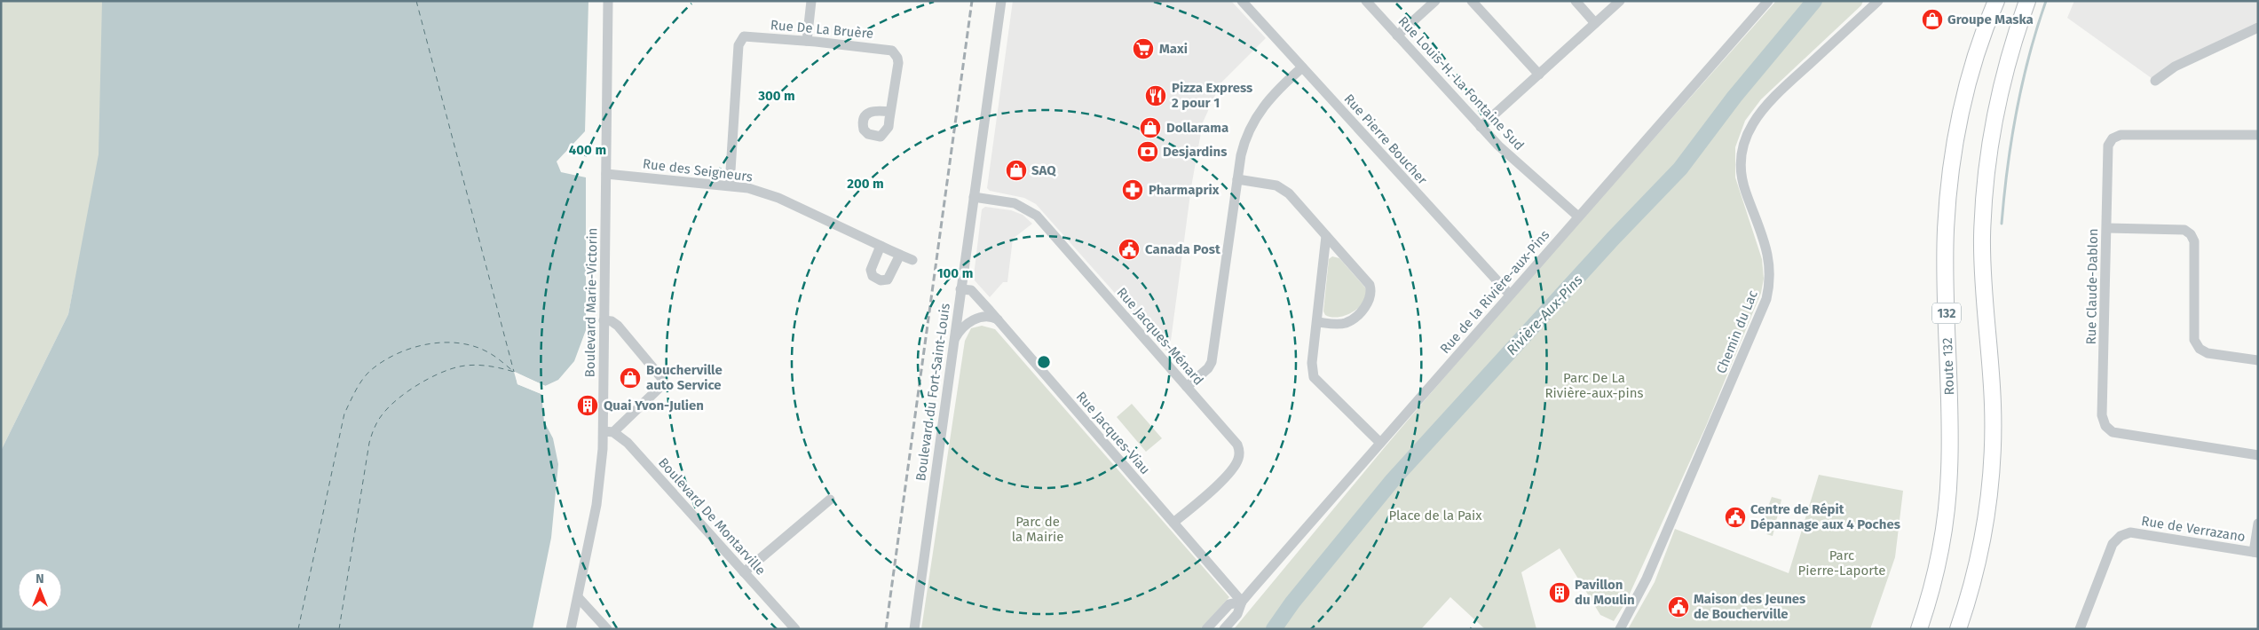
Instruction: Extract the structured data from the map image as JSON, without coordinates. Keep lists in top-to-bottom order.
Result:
{
  "streets": {
    "highway": ["132", "Route 132"],
    "street": [
      "Rue De La Bruère",
      "Rue Louis-H.-La Fontaine Sud",
      "Rue Pierre Boucher",
      "Rue des Seigneurs",
      "Rue Claude-Dablon",
      "Rue de la Rivière-aux-Pins",
      "Boulevard Marie-Victorin",
      "Chemin du Lac",
      "Rue Jacques-Ménard",
      "Boulevard du Fort-Saint-Louis",
      "Rue Jacques-Viau",
      "Boulevard De Montarville",
      "Rue de Verrazano"
    ]
  },
  "crossings": [
    ["Rue De La Bruère", "Rue des Seigneurs"],
    ["Rue Louis-H.-La Fontaine Sud", "Rue de la Rivière-aux-Pins"],
    ["Rue Pierre Boucher", "Rue de la Rivière-aux-Pins"],
    ["Rue des Seigneurs", "Boulevard Marie-Victorin"],
    ["Rue de la Rivière-aux-Pins", "Rue Jacques-Viau"],
    ["Boulevard Marie-Victorin", "Boulevard De Montarville"],
    ["Rue Jacques-Ménard", "Boulevard du Fort-Saint-Louis"],
    ["Rue Jacques-Ménard", "Rue Jacques-Viau"],
    ["Boulevard du Fort-Saint-Louis", "Rue Jacques-Viau"]
  ],
  "water": ["Rivière-Aux-Pins"],
  "parks": [
    "Parc De La Rivière-aux-pins",
    "Place de la Paix",
    "Parc de la Mairie",
    "Parc Pierre-Laporte"
  ],
  "places": {
    "shop": [
      "Groupe Maska",
      "Dollarama",
      "SAQ",
      "Boucherville auto Service"
    ],
    "supermarket": ["Maxi"],
    "restaurant": ["Pizza Express 2 pour 1"],
    "bank": ["Desjardins"],
    "pharmacy": ["Pharmaprix"],
    "public building": ["Canada Post", "Centre de Répit Dépannage aux 4 Poches", "Maison des Jeunes de Boucherville"],
    "building": ["Quai Yvon-Julien", "Pavillon du Moulin"]
  },
  "north": "top",
  "rings": [
    "300 m",
    "400 m",
    "200 m",
    "100 m"
  ]
}
